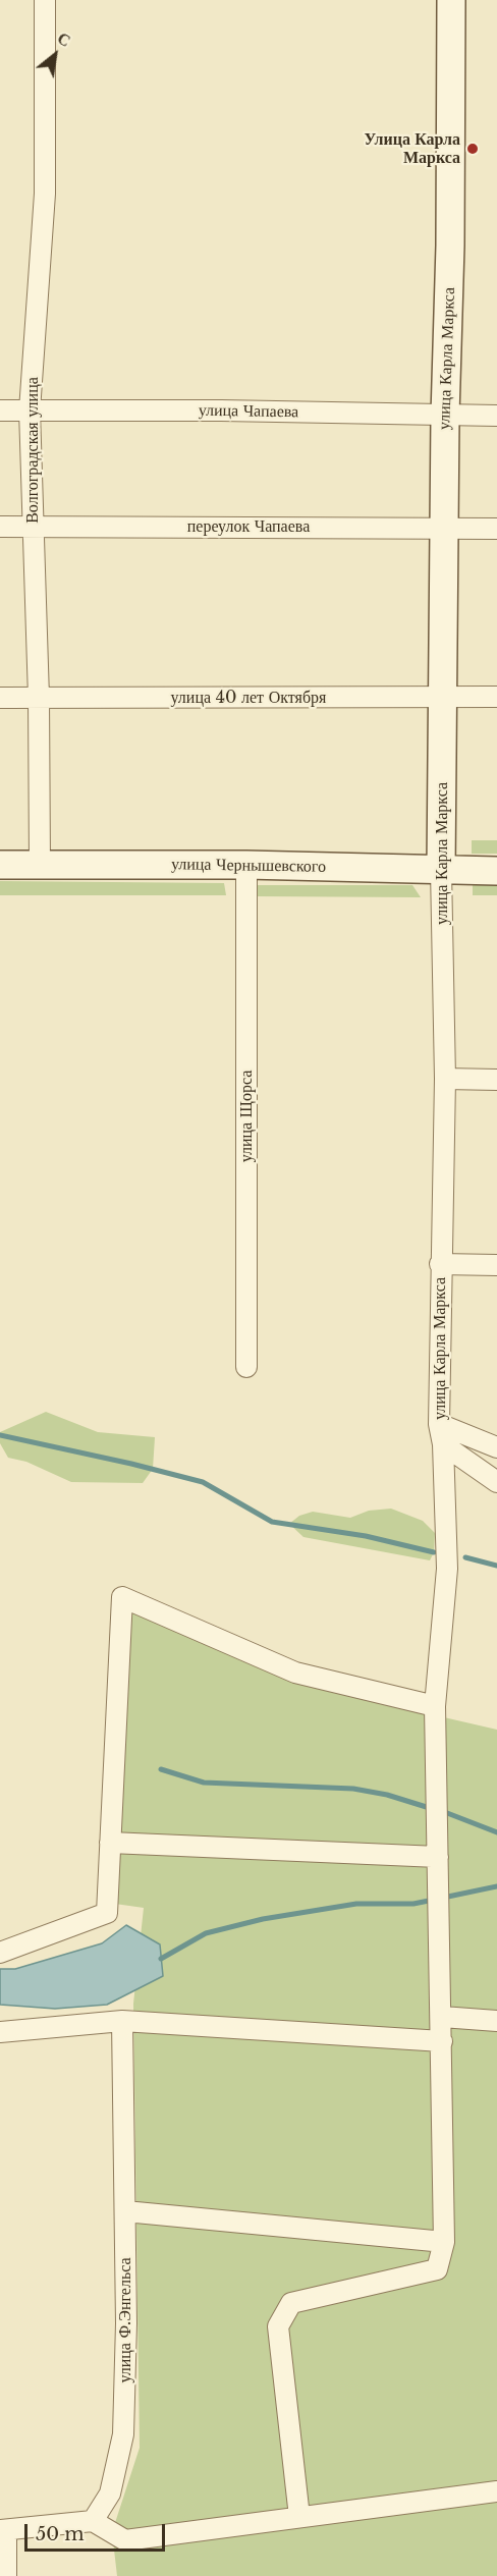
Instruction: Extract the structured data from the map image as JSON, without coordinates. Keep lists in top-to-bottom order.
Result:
{
  "streets": {
    "street": [
      "улица Карла Маркса",
      "улица Чапаева",
      "Волгоградская улица",
      "переулок Чапаева",
      "улица 40 лет Октября",
      "улица Чернышевского",
      "улица Щорса",
      "улица Ф.Энгельса"
    ]
  },
  "crossings": [
    ["улица Карла Маркса", "улица Чапаева"],
    ["улица Карла Маркса", "переулок Чапаева"],
    ["улица Карла Маркса", "улица 40 лет Октября"],
    ["улица Карла Маркса", "улица Чернышевского"],
    ["улица Чапаева", "Волгоградская улица"],
    ["Волгоградская улица", "переулок Чапаева"],
    ["Волгоградская улица", "улица 40 лет Октября"],
    ["Волгоградская улица", "улица Чернышевского"],
    ["улица Чернышевского", "улица Щорса"]
  ],
  "places": ["Улица Карла Маркса"],
  "scale_bar": "50 m",
  "north": "top right"
}
